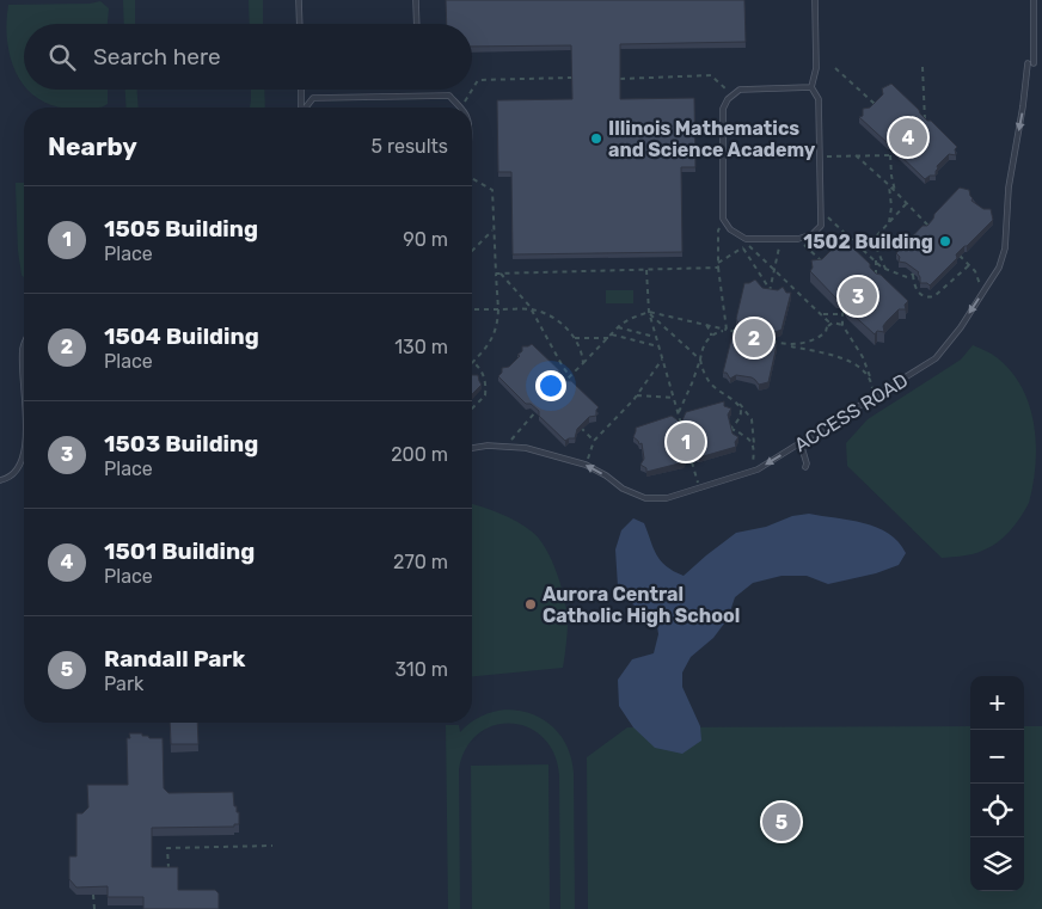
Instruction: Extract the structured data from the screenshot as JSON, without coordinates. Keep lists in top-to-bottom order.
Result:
{
  "streets": {
    "lane": ["ACCESS ROAD"]
  },
  "one_way": ["ACCESS ROAD"],
  "places": ["Illinois Mathematics and Science Academy", "1502 Building", "Aurora Central Catholic High School"],
  "page": {
    "search": "Search here",
    "heading": ["Nearby", "5 results"],
    "pins": [
      "4",
      "3",
      "2",
      "1",
      "5"
    ],
    "list": [
      {
        "mark": "1",
        "name": "1505 Building",
        "note": "Place",
        "value": "90 m"
      },
      {
        "mark": "2",
        "name": "1504 Building",
        "note": "Place",
        "value": "130 m"
      },
      {
        "mark": "3",
        "name": "1503 Building",
        "note": "Place",
        "value": "200 m"
      },
      {
        "mark": "4",
        "name": "1501 Building",
        "note": "Place",
        "value": "270 m"
      },
      {
        "mark": "5",
        "name": "Randall Park",
        "note": "Park",
        "value": "310 m"
      }
    ],
    "map_buttons": ["+", "−"]
  }
}
